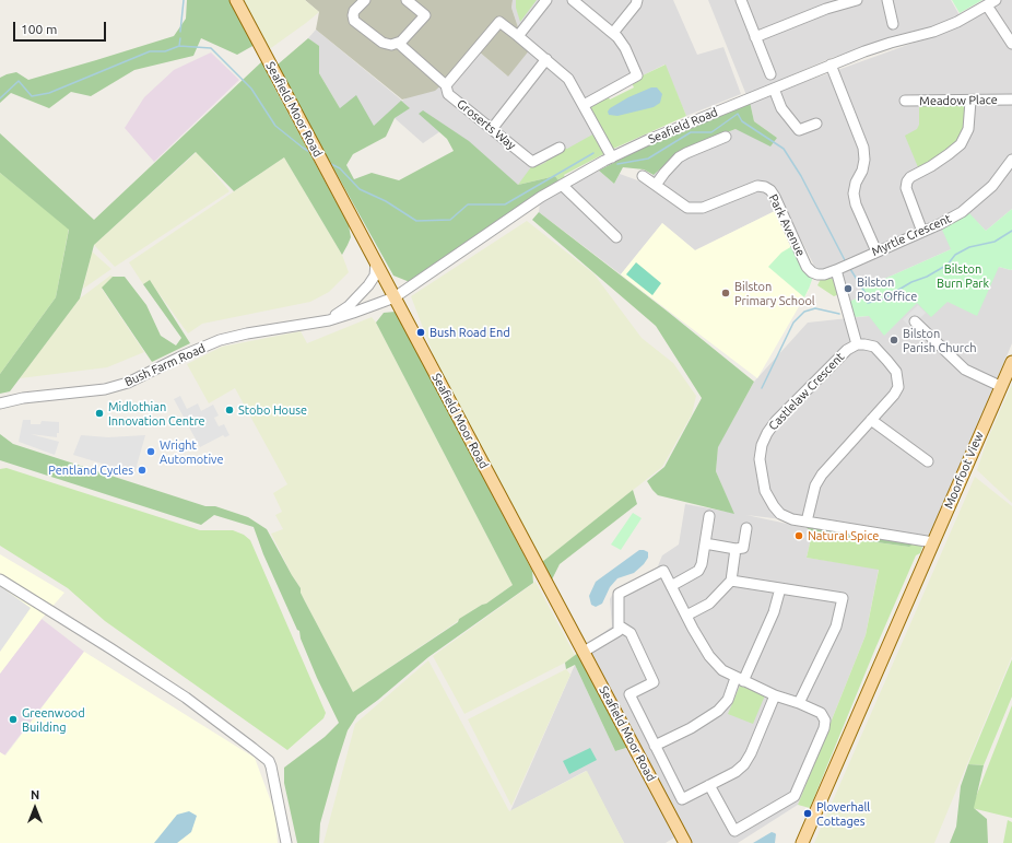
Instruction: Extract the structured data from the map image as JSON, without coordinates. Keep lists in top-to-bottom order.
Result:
{
  "streets": {
    "main road": ["Seafield Moor Road", "Moorfoot View"],
    "street": [
      "Meadow Place",
      "Groserts Way",
      "Seafield Road",
      "Park Avenue",
      "Myrtle Crescent",
      "Bush Farm Road",
      "Castlelaw Crescent"
    ]
  },
  "crossings": [
    ["Seafield Moor Road", "Seafield Road"],
    ["Seafield Moor Road", "Bush Farm Road"],
    ["Seafield Road", "Bush Farm Road"],
    ["Park Avenue", "Myrtle Crescent"],
    ["Castlelaw Crescent", "Moorfoot View"]
  ],
  "parks": ["Bilston Burn Park"],
  "places": [
    "Bilston Post Office",
    "Bilston Primary School",
    "Bush Road End",
    "Bilston Parish Church",
    "Stobo House",
    "Midlothian Innovation Centre",
    "Wright Automotive",
    "Pentland Cycles",
    "Natural Spice",
    "Greenwood Building",
    "Ploverhall Cottages"
  ],
  "scale_bar": "100 m",
  "north": "top"
}
